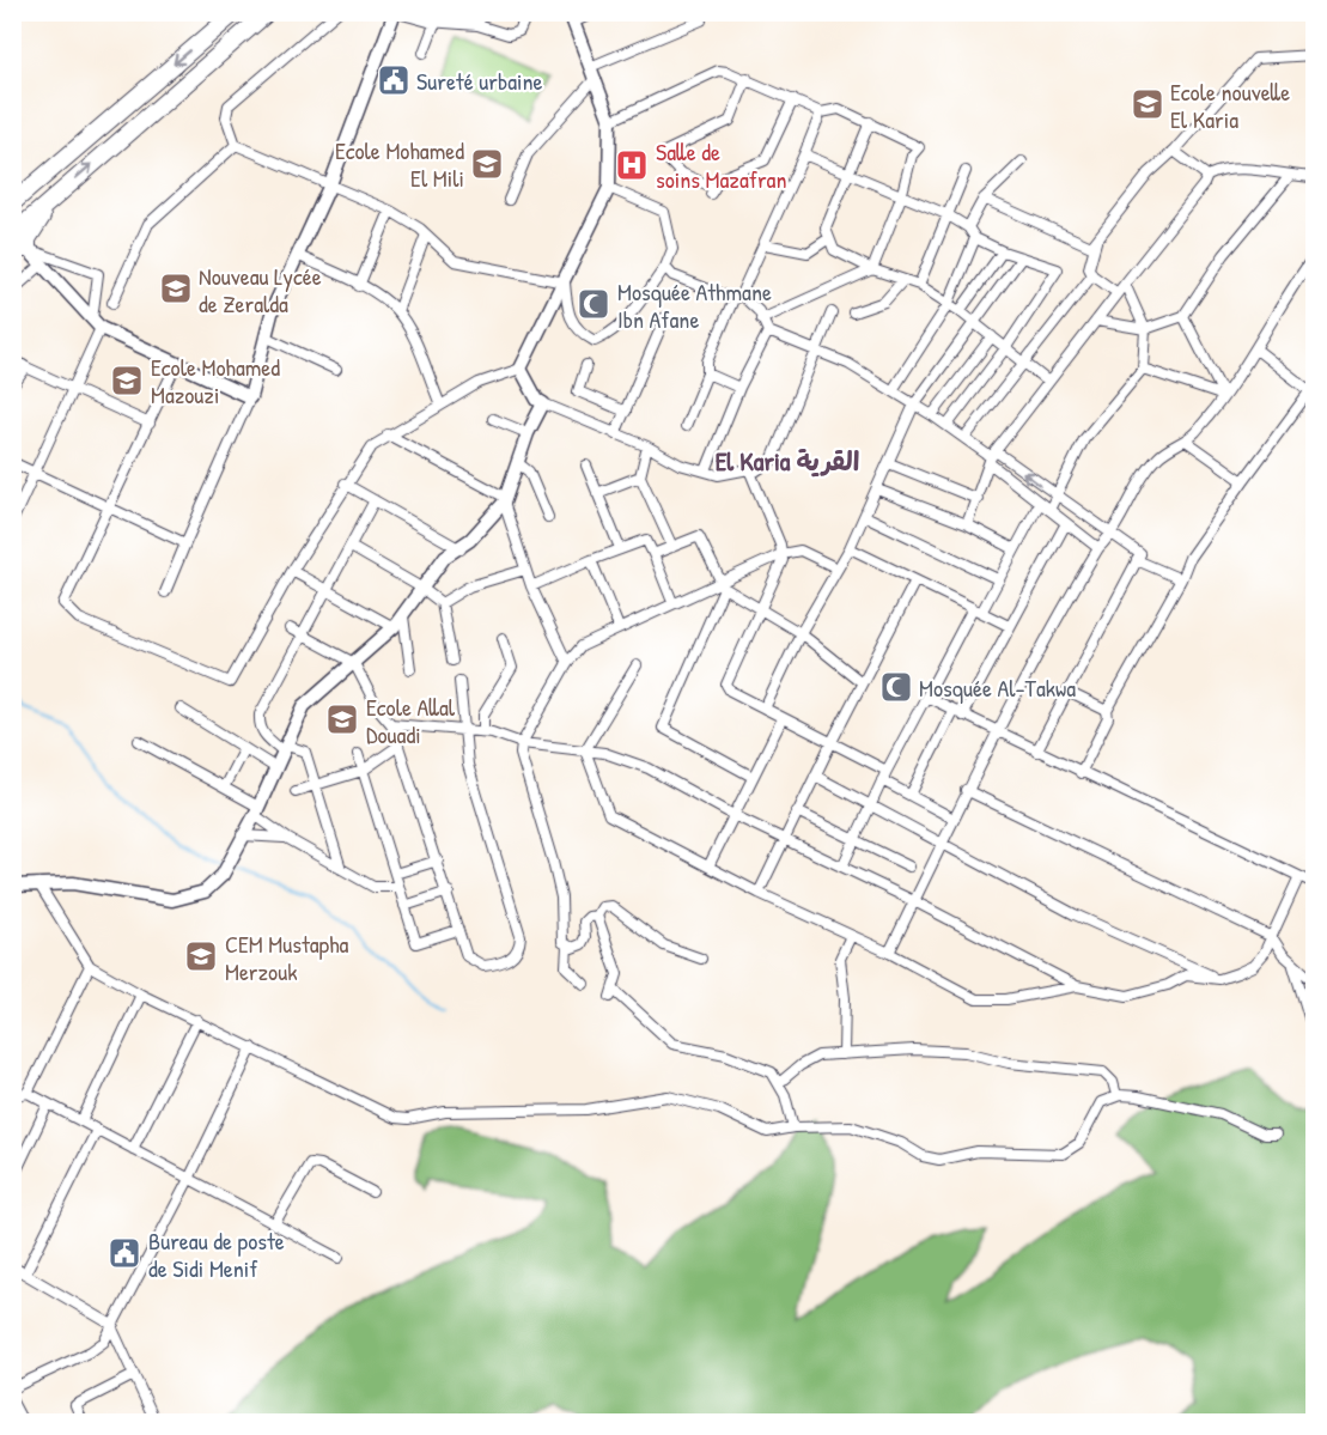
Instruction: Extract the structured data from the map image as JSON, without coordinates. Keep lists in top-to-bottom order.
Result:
{
  "districts": ["El Karia القرية"],
  "places": {
    "public building": ["Sureté urbaine", "Bureau de poste de Sidi Menif"],
    "school or university": [
      "Ecole nouvelle El Karia",
      "Ecole Mohamed El Mili",
      "Nouveau Lycée de Zeralda",
      "Ecole Mohamed Mazouzi",
      "Ecole Allal Douadi",
      "CEM Mustapha Merzouk"
    ],
    "hospital": ["Salle de soins Mazafran"],
    "mosque": ["Mosquée Athmane Ibn Afane", "Mosquée Al-Takwa"]
  }
}
